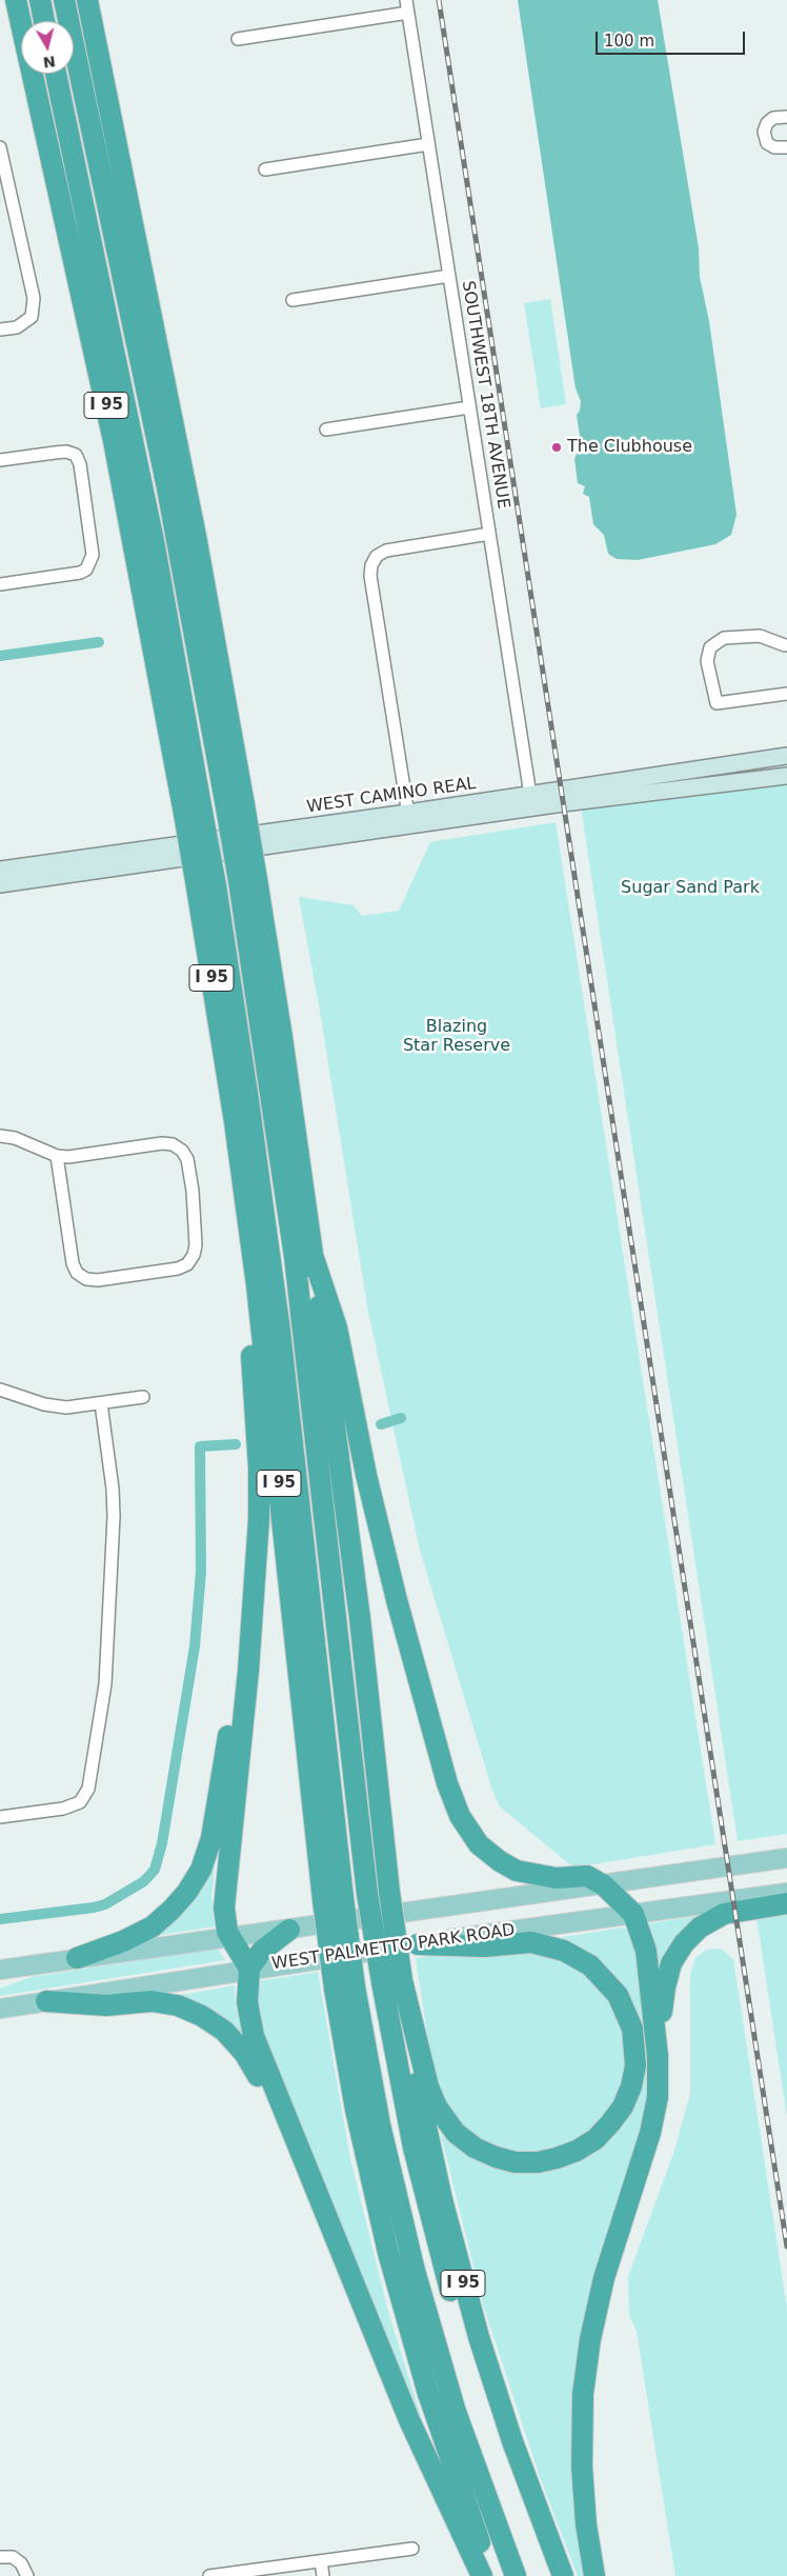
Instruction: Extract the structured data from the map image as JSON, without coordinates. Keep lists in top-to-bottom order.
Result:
{
  "streets": {
    "highway": ["I 95"],
    "main road": ["WEST PALMETTO PARK ROAD"],
    "street": ["SOUTHWEST 18TH AVENUE", "WEST CAMINO REAL"]
  },
  "crossings": [
    ["SOUTHWEST 18TH AVENUE", "WEST CAMINO REAL"]
  ],
  "parks": ["Sugar Sand Park", "Blazing Star Reserve"],
  "places": ["The Clubhouse"],
  "scale_bar": "100 m",
  "north": "bottom"
}
